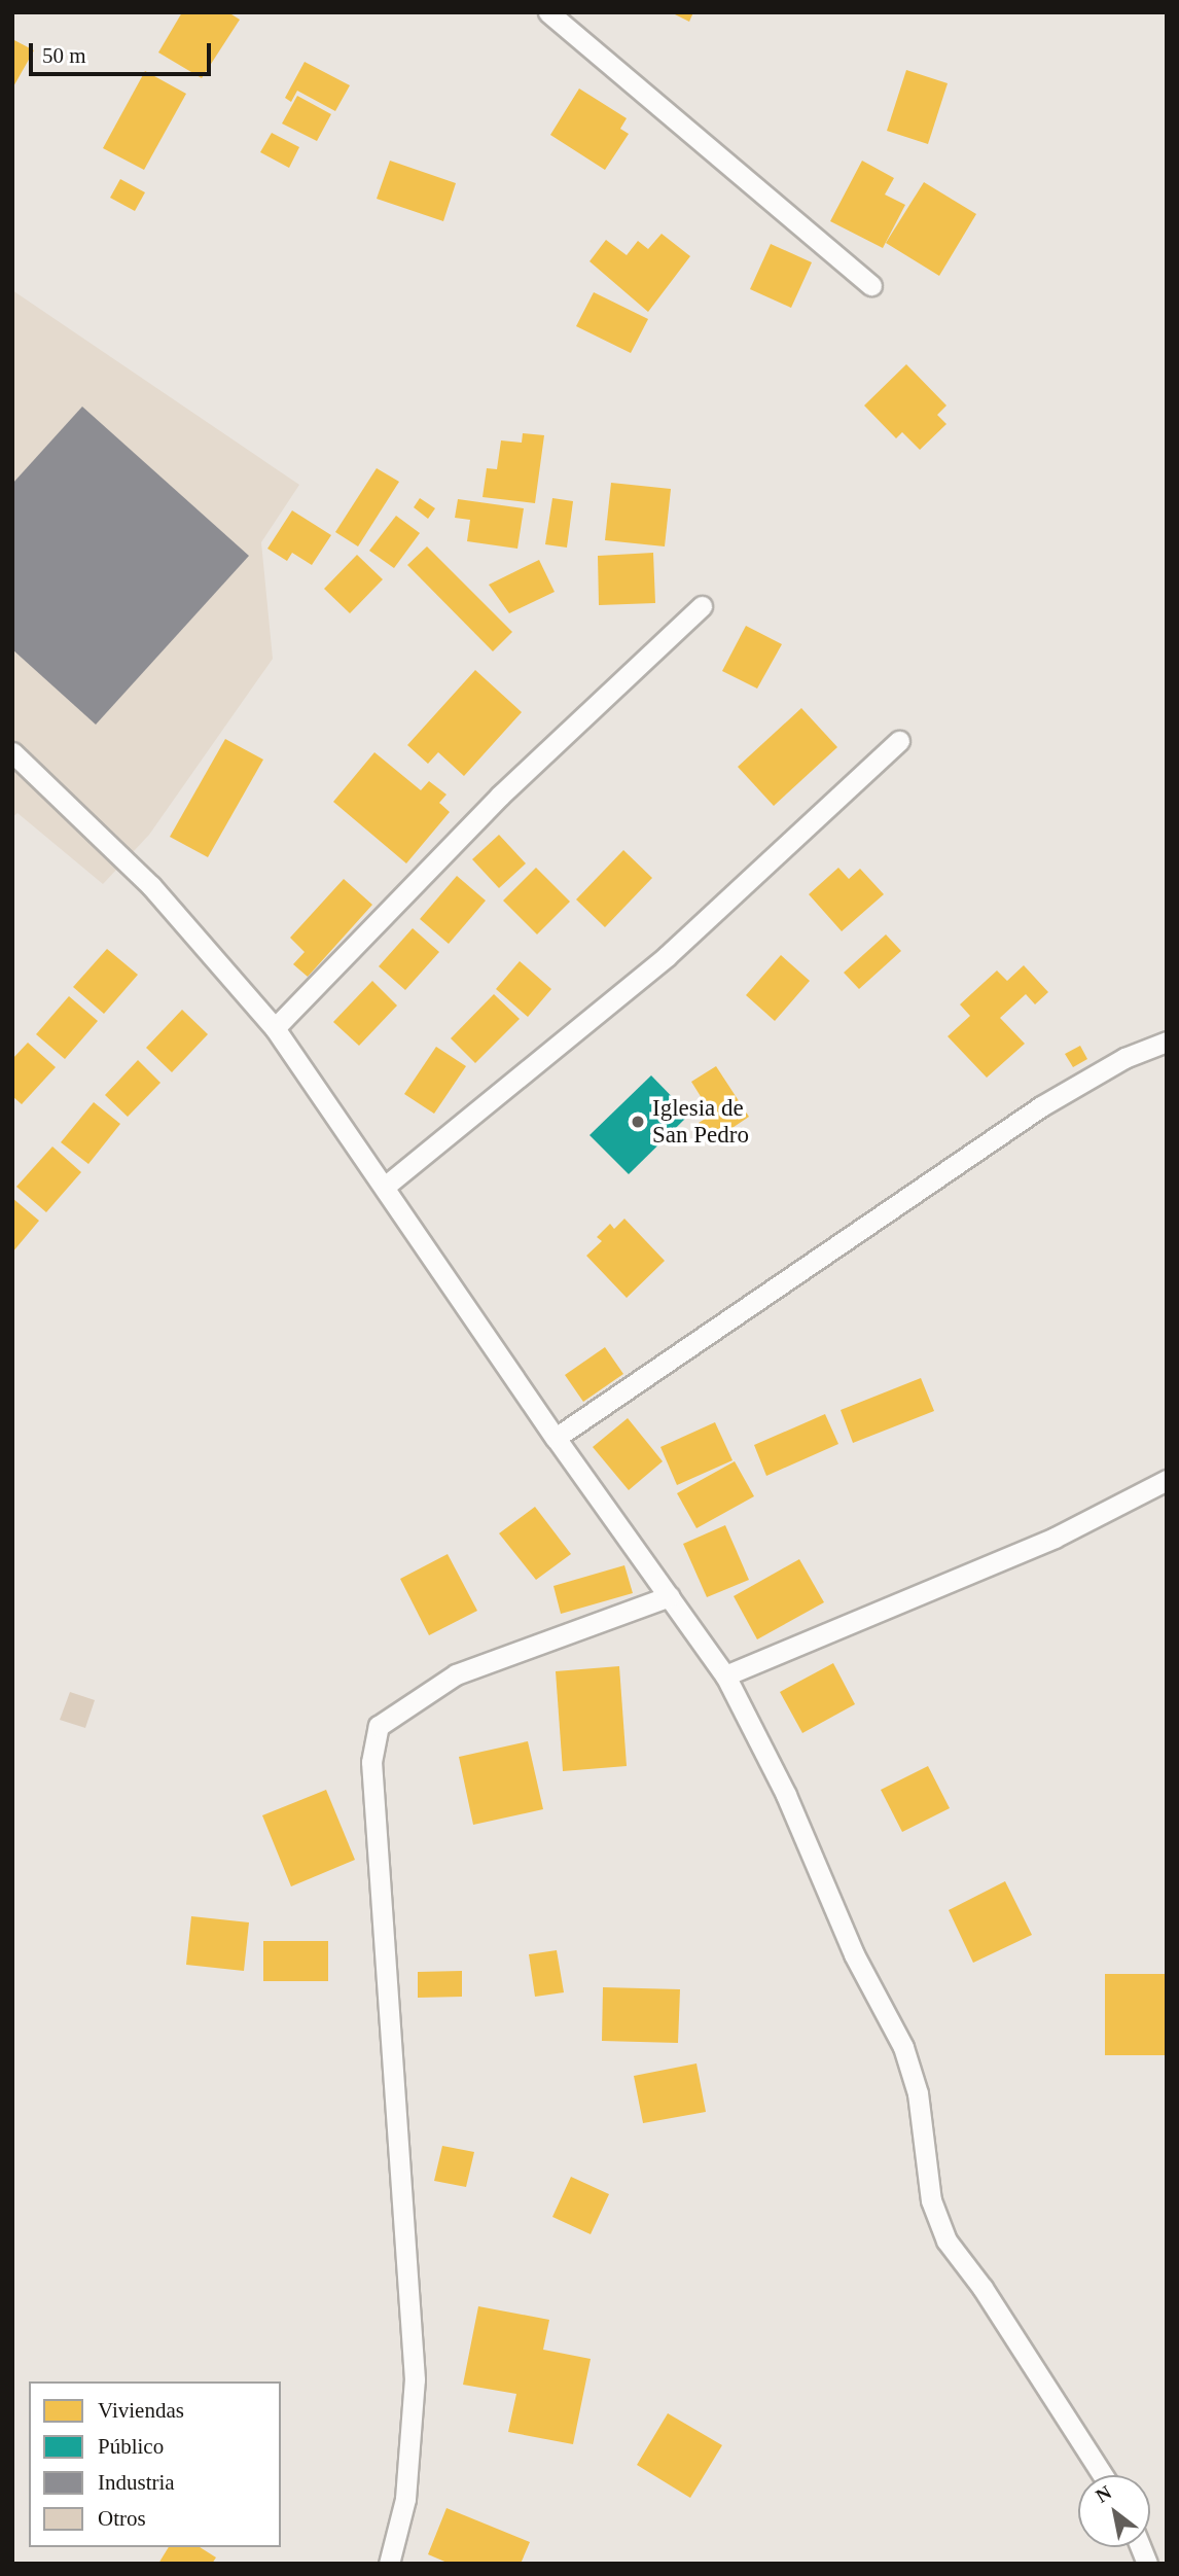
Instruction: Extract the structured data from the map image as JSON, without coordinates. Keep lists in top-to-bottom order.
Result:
{
  "places": ["Iglesia de San Pedro"],
  "legend": [
    "Viviendas",
    "Público",
    "Industria",
    "Otros"
  ],
  "scale_bar": "50 m",
  "north": "top left"
}
